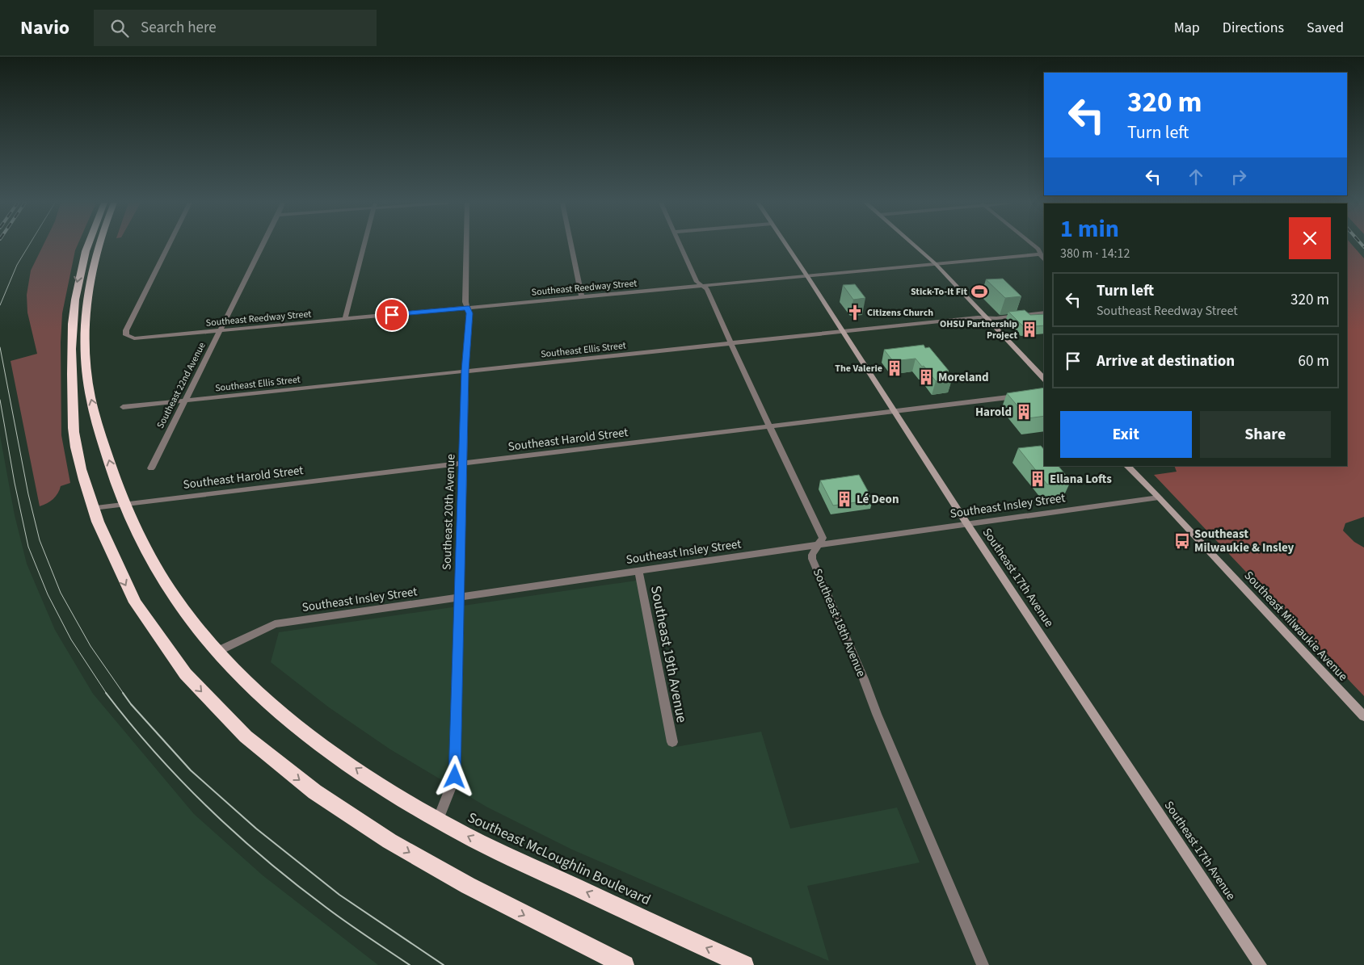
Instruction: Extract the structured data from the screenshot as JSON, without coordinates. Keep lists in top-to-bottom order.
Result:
{
  "streets": {
    "highway": ["Southeast McLoughlin Boulevard"],
    "street": [
      "Southeast Reedway Street",
      "Southeast Ellis Street",
      "Southeast 22nd Avenue",
      "Southeast Harold Street",
      "Southeast Insley Street",
      "Southeast 20th Avenue",
      "Southeast 17th Avenue",
      "Southeast 18th Avenue",
      "Southeast Milwaukie Avenue",
      "Southeast 19th Avenue"
    ]
  },
  "crossings": [
    ["Southeast Reedway Street", "Southeast 22nd Avenue"],
    ["Southeast Reedway Street", "Southeast 20th Avenue"],
    ["Southeast Reedway Street", "Southeast 17th Avenue"],
    ["Southeast Reedway Street", "Southeast 18th Avenue"],
    ["Southeast Ellis Street", "Southeast 22nd Avenue"],
    ["Southeast Ellis Street", "Southeast 20th Avenue"],
    ["Southeast Ellis Street", "Southeast 17th Avenue"],
    ["Southeast Ellis Street", "Southeast 18th Avenue"],
    ["Southeast Harold Street", "Southeast 20th Avenue"],
    ["Southeast Harold Street", "Southeast 17th Avenue"],
    ["Southeast Harold Street", "Southeast 18th Avenue"],
    ["Southeast Harold Street", "Southeast McLoughlin Boulevard"],
    ["Southeast Insley Street", "Southeast 20th Avenue"],
    ["Southeast Insley Street", "Southeast 17th Avenue"],
    ["Southeast Insley Street", "Southeast 18th Avenue"],
    ["Southeast Insley Street", "Southeast Milwaukie Avenue"],
    ["Southeast Insley Street", "Southeast 19th Avenue"],
    ["Southeast Insley Street", "Southeast McLoughlin Boulevard"],
    ["Southeast 20th Avenue", "Southeast McLoughlin Boulevard"]
  ],
  "places": {
    "sports": ["Stick-To-It Fit"],
    "church": ["Citizens Church"],
    "building": [
      "OHSU Partnership Project",
      "The Valerie",
      "Moreland",
      "Harold",
      "Ellana Lofts",
      "Lé Deon"
    ],
    "bus stop": ["Southeast Milwaukie & Insley"]
  },
  "page": {
    "header": "Navio",
    "search": "Search here",
    "nav": ["Map", "Directions", "Saved"],
    "turn": ["320 m", "Turn left"],
    "heading": ["1 min", "380 m · 14:12"],
    "list": [
      {
        "name": "Turn left",
        "note": "Southeast Reedway Street",
        "value": "320 m"
      },
      {
        "name": "Arrive at destination",
        "value": "60 m"
      }
    ],
    "buttons": ["Exit", "Share"]
  }
}
